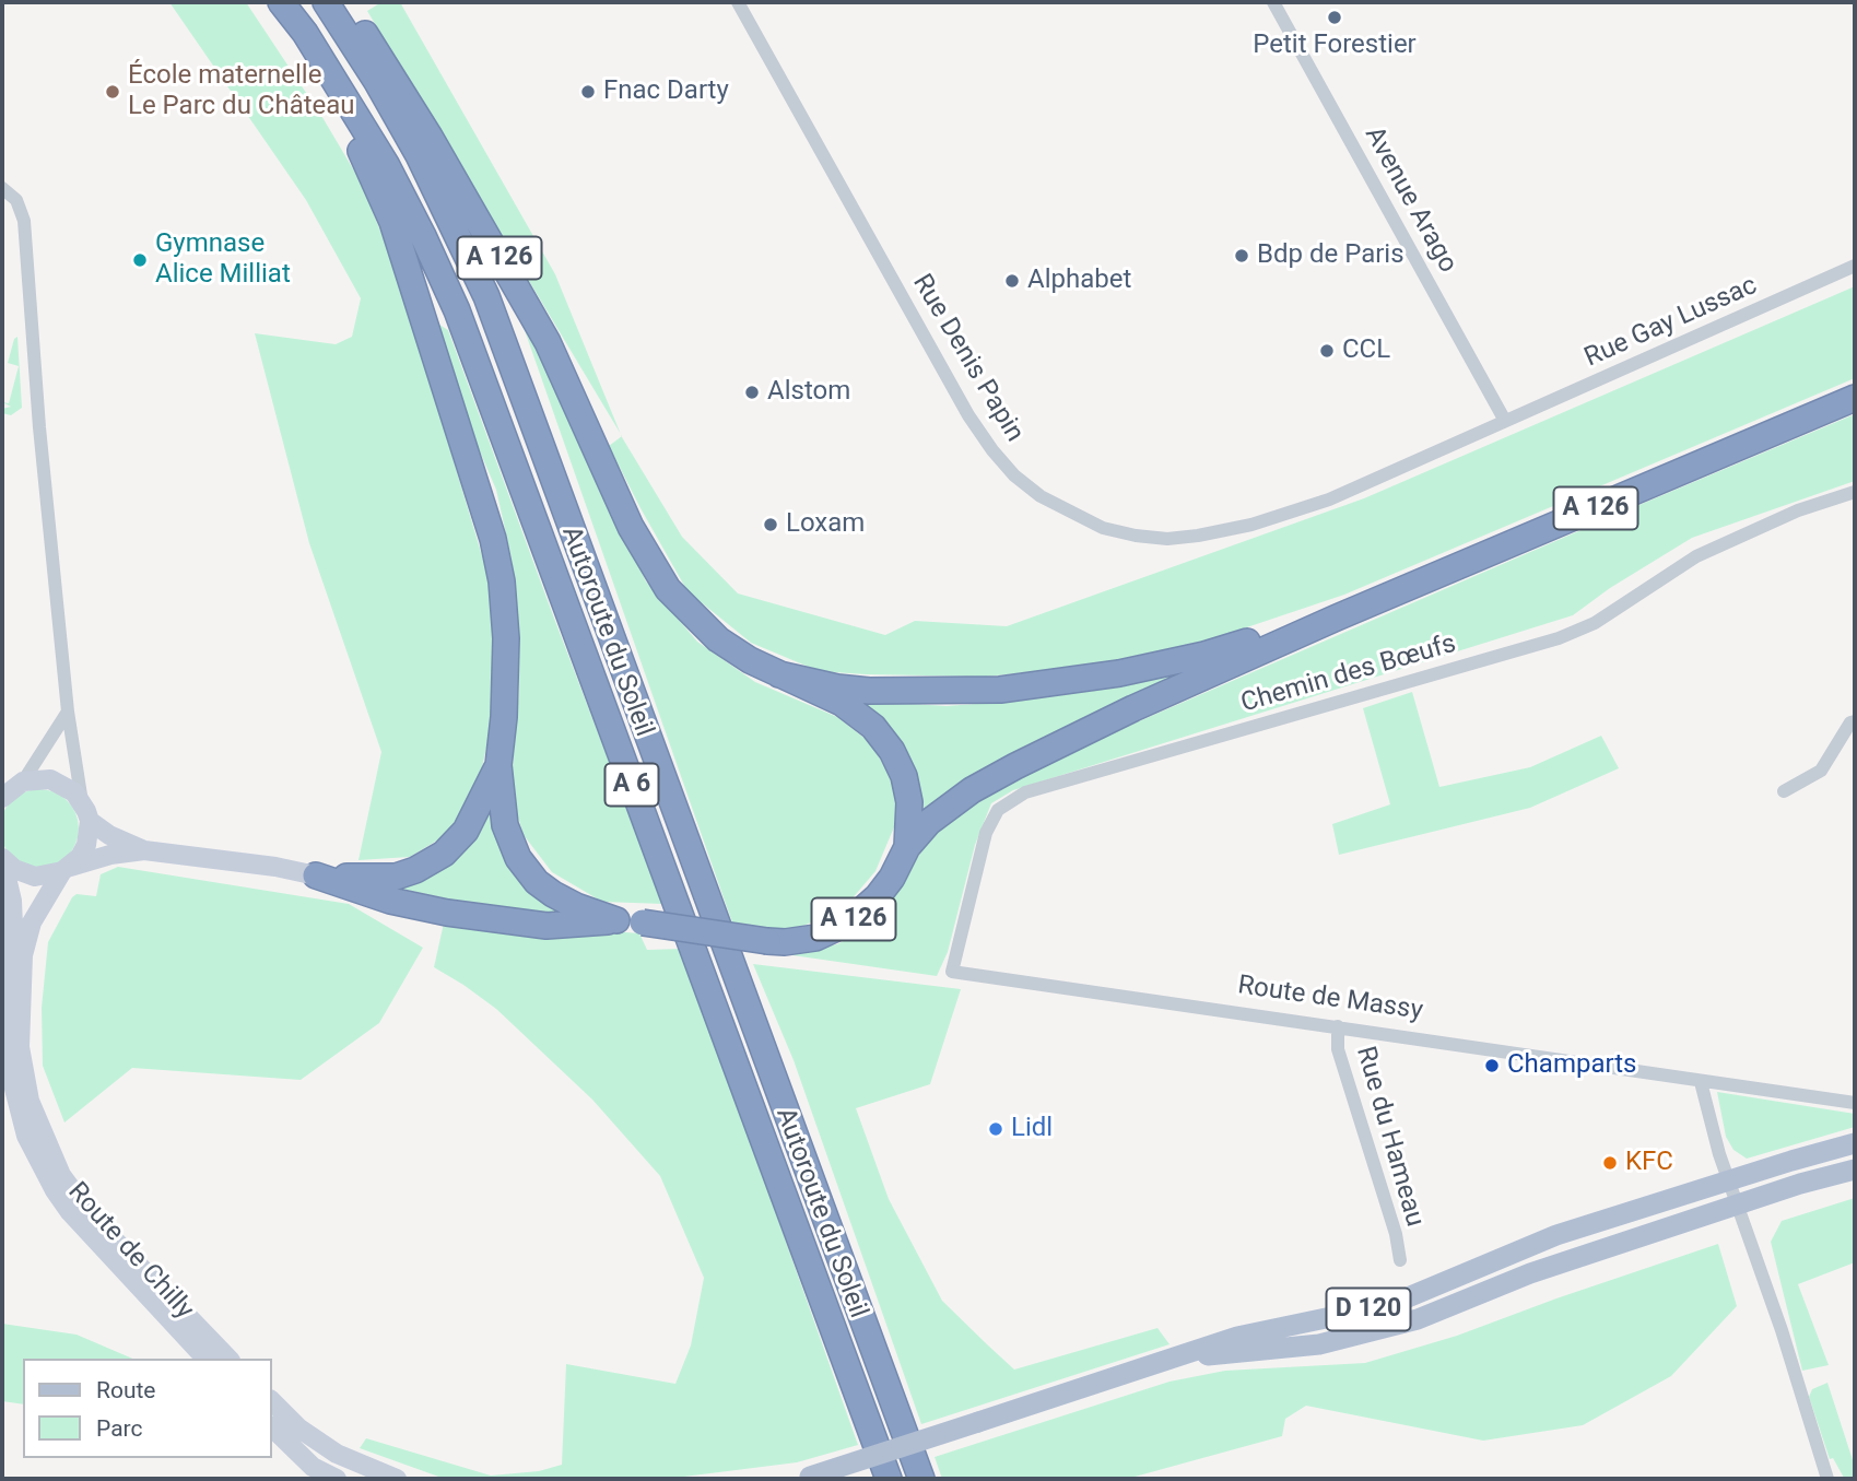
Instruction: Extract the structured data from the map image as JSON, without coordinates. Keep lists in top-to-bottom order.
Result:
{
  "streets": {
    "highway": ["A 126", "Autoroute du Soleil", "A 6"],
    "main road": ["Route de Chilly", "D 120"],
    "street": [
      "Avenue Arago",
      "Rue Gay Lussac",
      "Rue Denis Papin",
      "Chemin des Bœufs",
      "Route de Massy",
      "Rue du Hameau"
    ]
  },
  "crossings": [
    ["Avenue Arago", "Rue Gay Lussac"],
    ["Avenue Arago", "Rue Denis Papin"],
    ["A 126", "Autoroute du Soleil"],
    ["Rue Gay Lussac", "Rue Denis Papin"],
    ["Chemin des Bœufs", "Route de Massy"],
    ["Route de Massy", "Rue du Hameau"]
  ],
  "places": [
    "Petit Forestier",
    "École maternelle Le Parc du Château",
    "Fnac Darty",
    "Bdp de Paris",
    "Gymnase Alice Milliat",
    "Alphabet",
    "CCL",
    "Alstom",
    "Loxam",
    "Champarts",
    "Lidl",
    "KFC"
  ],
  "legend": ["Route", "Parc"]
}
